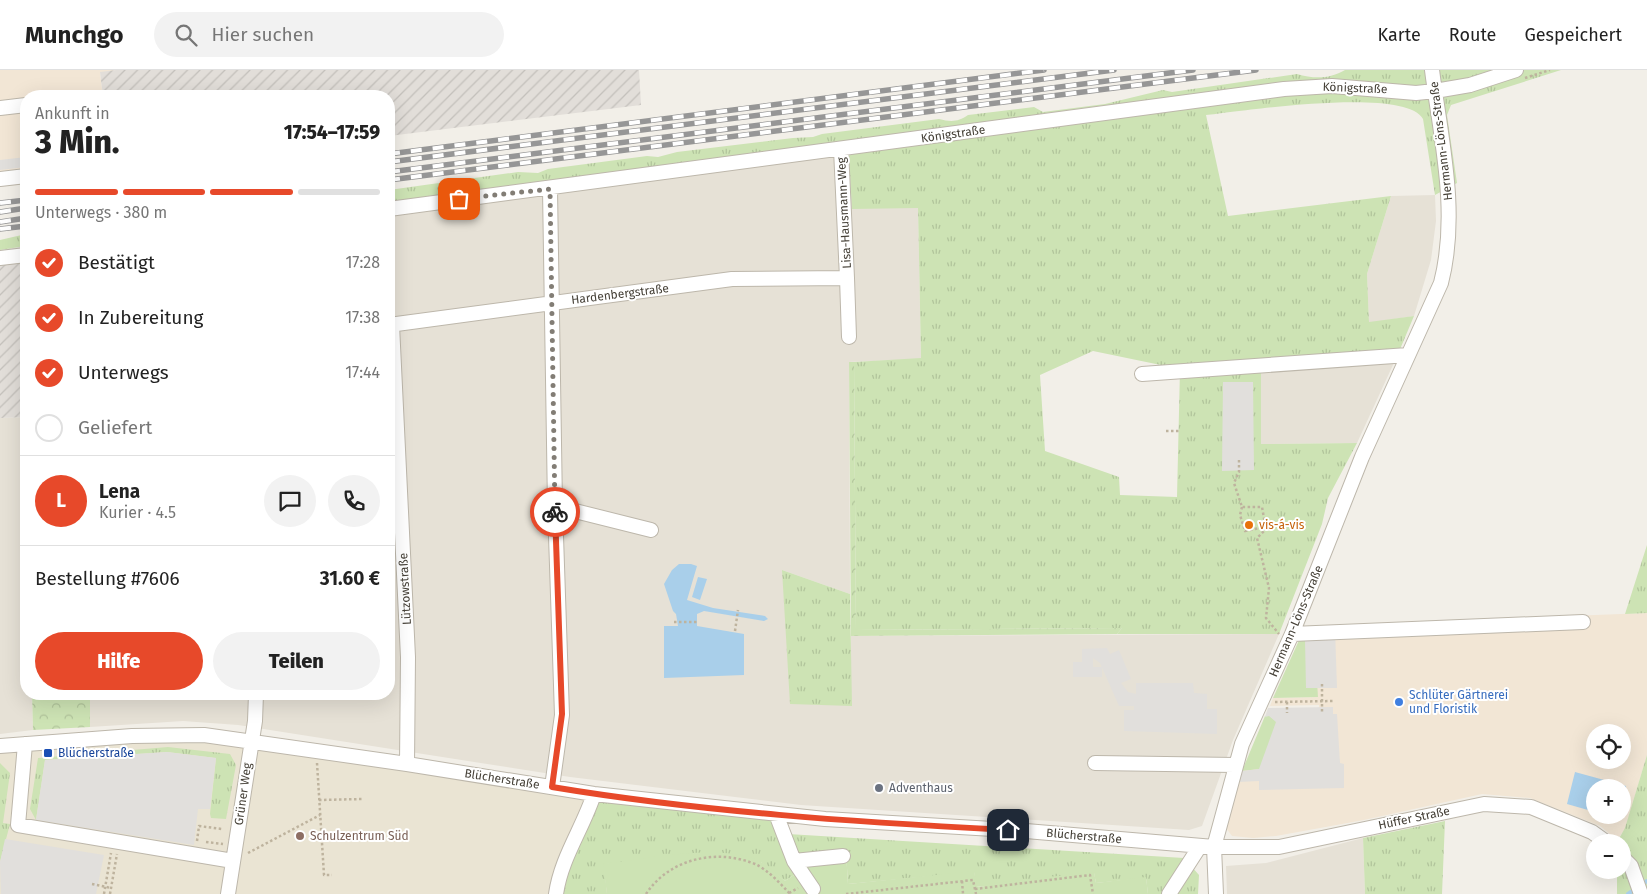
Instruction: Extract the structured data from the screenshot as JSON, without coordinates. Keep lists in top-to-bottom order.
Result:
{
  "streets": {
    "street": [
      "Königstraße",
      "Hermann-Löns-Straße",
      "Lisa-Hausmann-Weg",
      "Hardenbergstraße",
      "Lützowstraße",
      "Blücherstraße",
      "Grüner Weg",
      "Hüffer Straße"
    ]
  },
  "crossings": [
    ["Königstraße", "Hermann-Löns-Straße"],
    ["Königstraße", "Lisa-Hausmann-Weg"],
    ["Hermann-Löns-Straße", "Blücherstraße"],
    ["Hermann-Löns-Straße", "Hüffer Straße"],
    ["Lisa-Hausmann-Weg", "Hardenbergstraße"],
    ["Lützowstraße", "Blücherstraße"],
    ["Blücherstraße", "Grüner Weg"],
    ["Blücherstraße", "Hüffer Straße"]
  ],
  "places": {
    "other": [
      "vis-á-vis",
      "Schlüter Gärtnerei und Floristik",
      "Adventhaus",
      "Schulzentrum Süd"
    ],
    "transit": ["Blücherstraße"]
  },
  "page": {
    "header": "Munchgo",
    "search": "Hier suchen",
    "nav": ["Karte", "Route", "Gespeichert"],
    "heading": ["3 Min.", "Ankunft in", "17:54–17:59"],
    "panel": [
      "Lena",
      "Kurier · 4.5",
      "Bestellung #7606",
      "31.60 €"
    ],
    "bar": "Unterwegs · 380 m",
    "list": [
      ["Bestätigt", "17:28"],
      ["In Zubereitung", "17:38"],
      ["Unterwegs", "17:44"],
      "Geliefert"
    ],
    "round": "L",
    "buttons": ["Hilfe", "Teilen"],
    "map_buttons": ["+", "−"]
  }
}
